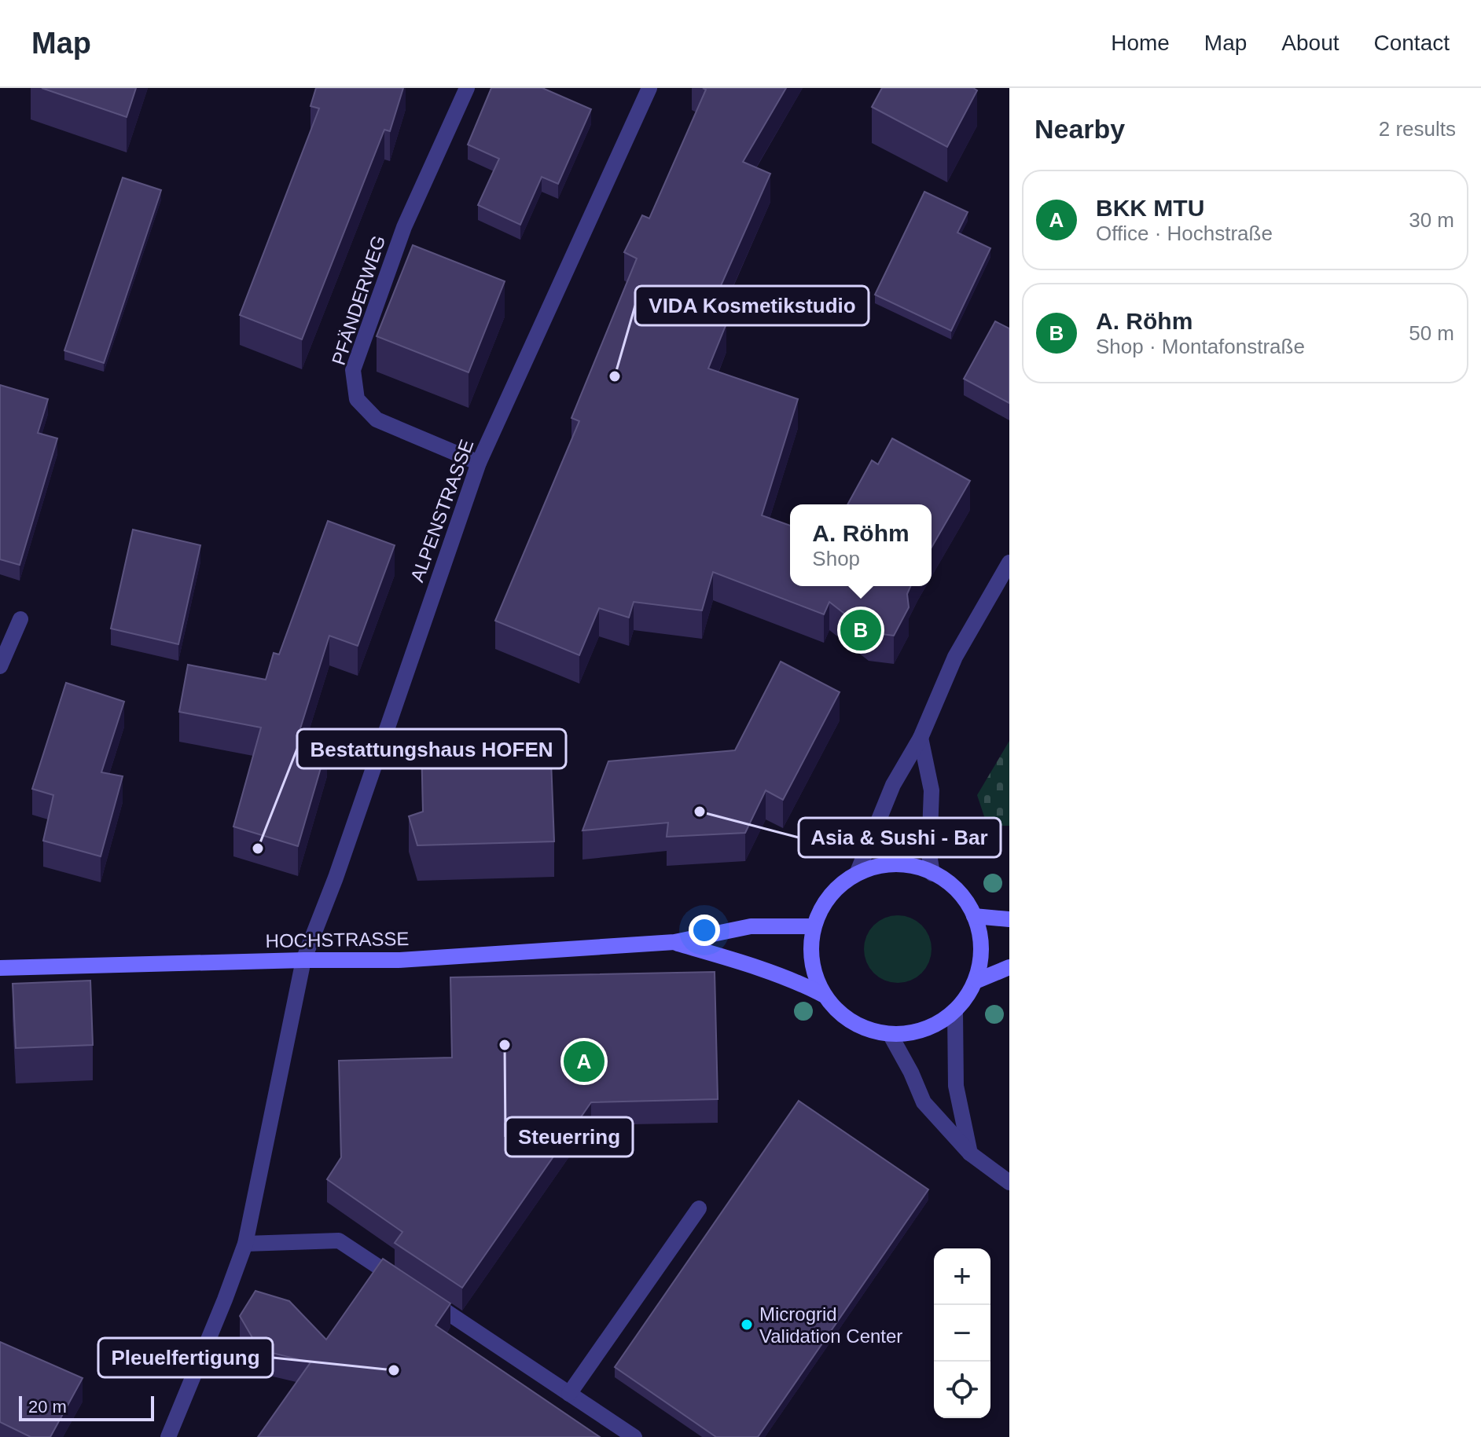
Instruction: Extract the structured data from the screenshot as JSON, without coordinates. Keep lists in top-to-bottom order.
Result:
{
  "streets": {
    "main road": ["HOCHSTRASSE"],
    "street": ["PFÄNDERWEG", "ALPENSTRASSE"]
  },
  "crossings": [
    ["PFÄNDERWEG", "ALPENSTRASSE"],
    ["ALPENSTRASSE", "HOCHSTRASSE"]
  ],
  "places": [
    "VIDA Kosmetikstudio",
    "Asia & Sushi - Bar",
    "Bestattungshaus HOFEN",
    "Steuerring",
    "Microgrid Validation Center",
    "Pleuelfertigung"
  ],
  "scale_bar": "20 m",
  "page": {
    "header": "Map",
    "nav": [
      "Home",
      "Map",
      "About",
      "Contact"
    ],
    "heading": ["Nearby", "2 results"],
    "list": [
      {
        "mark": "A",
        "name": "BKK MTU",
        "note": "Office · Hochstraße",
        "value": "30 m"
      },
      {
        "mark": "B",
        "name": "A. Röhm",
        "note": "Shop · Montafonstraße",
        "value": "50 m"
      }
    ],
    "popup": ["A. Röhm", "Shop"],
    "pins": ["B", "A"],
    "map_buttons": ["+", "−"],
    "scale": "20 m"
  }
}
